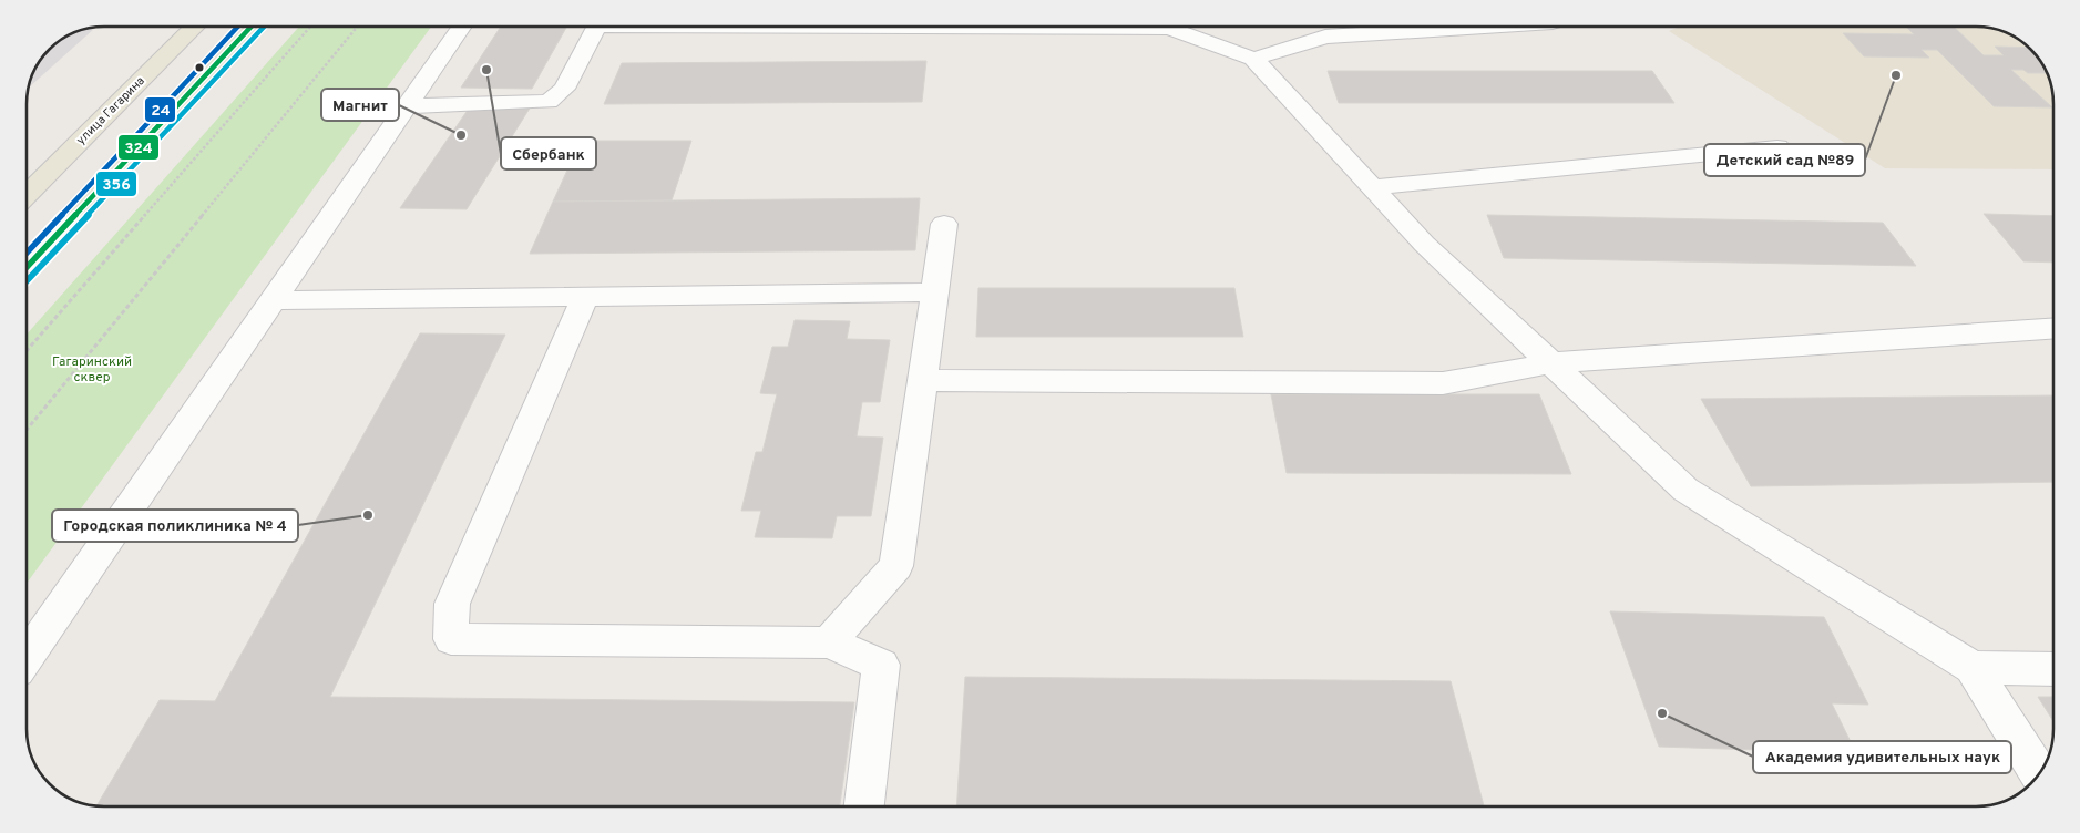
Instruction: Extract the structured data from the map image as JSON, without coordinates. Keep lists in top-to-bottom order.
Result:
{
  "streets": {
    "main road": ["улица Гагарина"]
  },
  "parks": ["Гагаринский сквер"],
  "places": [
    "Сбербанк",
    "Детский сад №89",
    "Магнит",
    "Городская поликлиника № 4",
    "Академия удивительных наук"
  ],
  "lines": ["transit line 324", "transit line 356", "transit line 24"]
}
